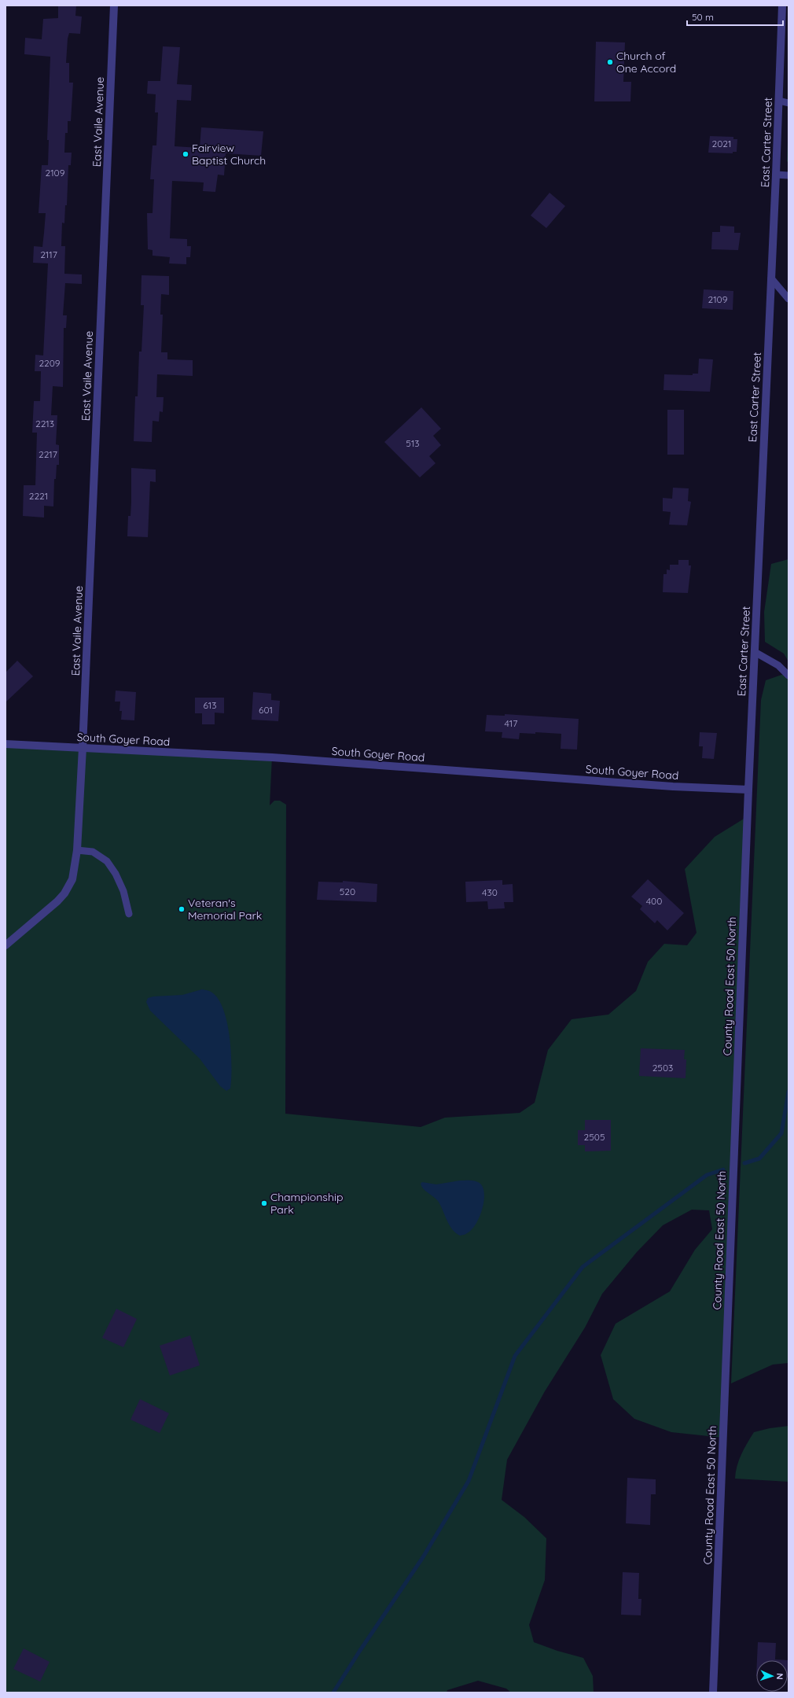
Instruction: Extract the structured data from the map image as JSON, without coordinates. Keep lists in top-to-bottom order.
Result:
{
  "streets": {
    "street": [
      "East Vaile Avenue",
      "East Carter Street",
      "South Goyer Road",
      "County Road East 50 North"
    ]
  },
  "crossings": [
    ["East Vaile Avenue", "South Goyer Road"],
    ["East Carter Street", "South Goyer Road"],
    ["East Carter Street", "County Road East 50 North"],
    ["South Goyer Road", "County Road East 50 North"]
  ],
  "places": [
    "Church of One Accord",
    "Fairview Baptist Church",
    "Veteran's Memorial Park",
    "Championship Park"
  ],
  "house_numbers": [
    "2021",
    "2109",
    "2117",
    "2109",
    "2209",
    "2213",
    "513",
    "2217",
    "2221",
    "613",
    "601",
    "417",
    "520",
    "430",
    "400",
    "2503",
    "2505"
  ],
  "scale_bar": "50 m",
  "north": "right"
}
